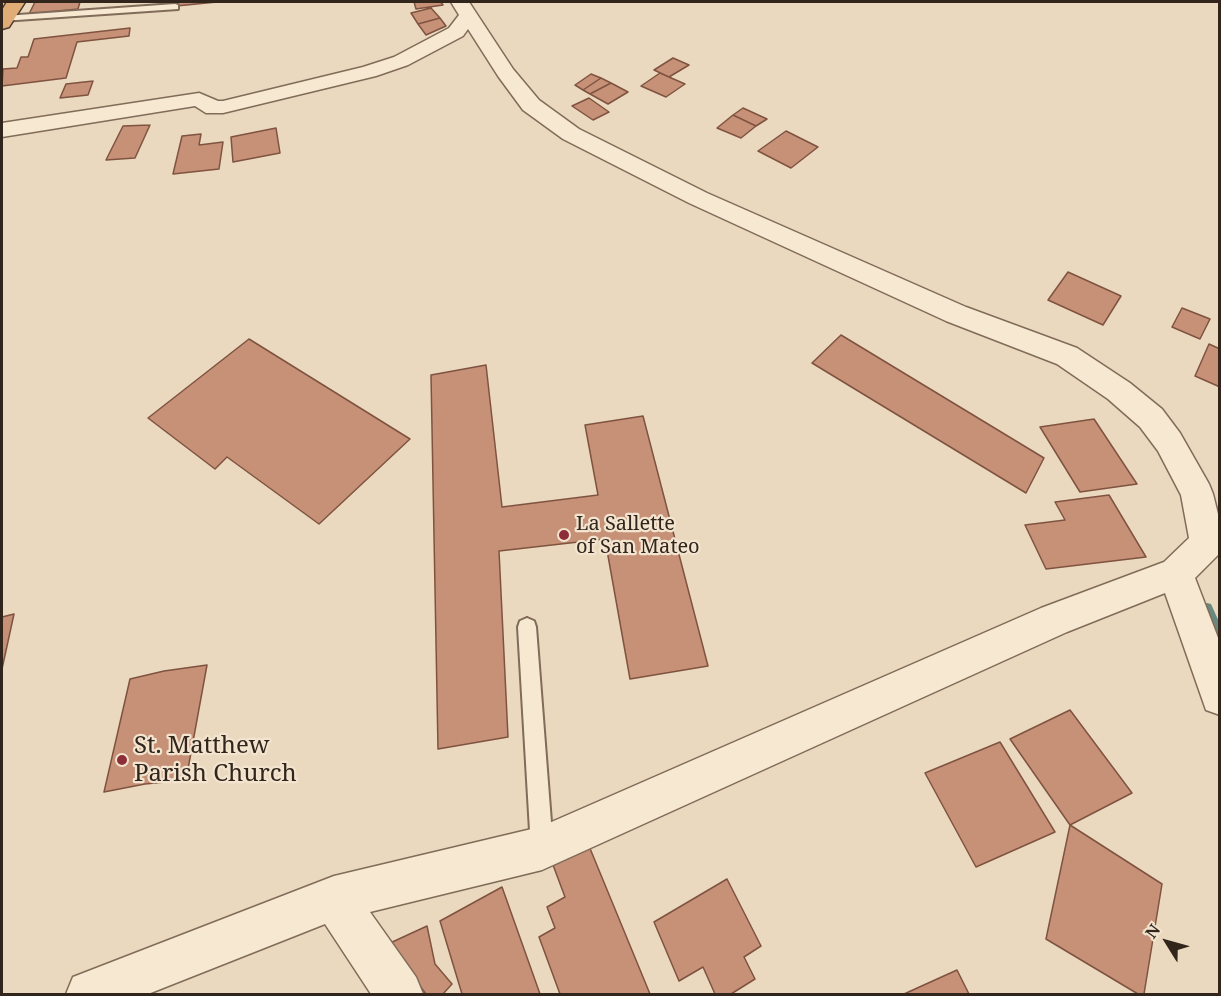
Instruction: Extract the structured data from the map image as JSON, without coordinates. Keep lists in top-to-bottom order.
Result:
{
  "places": ["La Sallette of San Mateo", "St. Matthew Parish Church"],
  "north": "top left"
}
